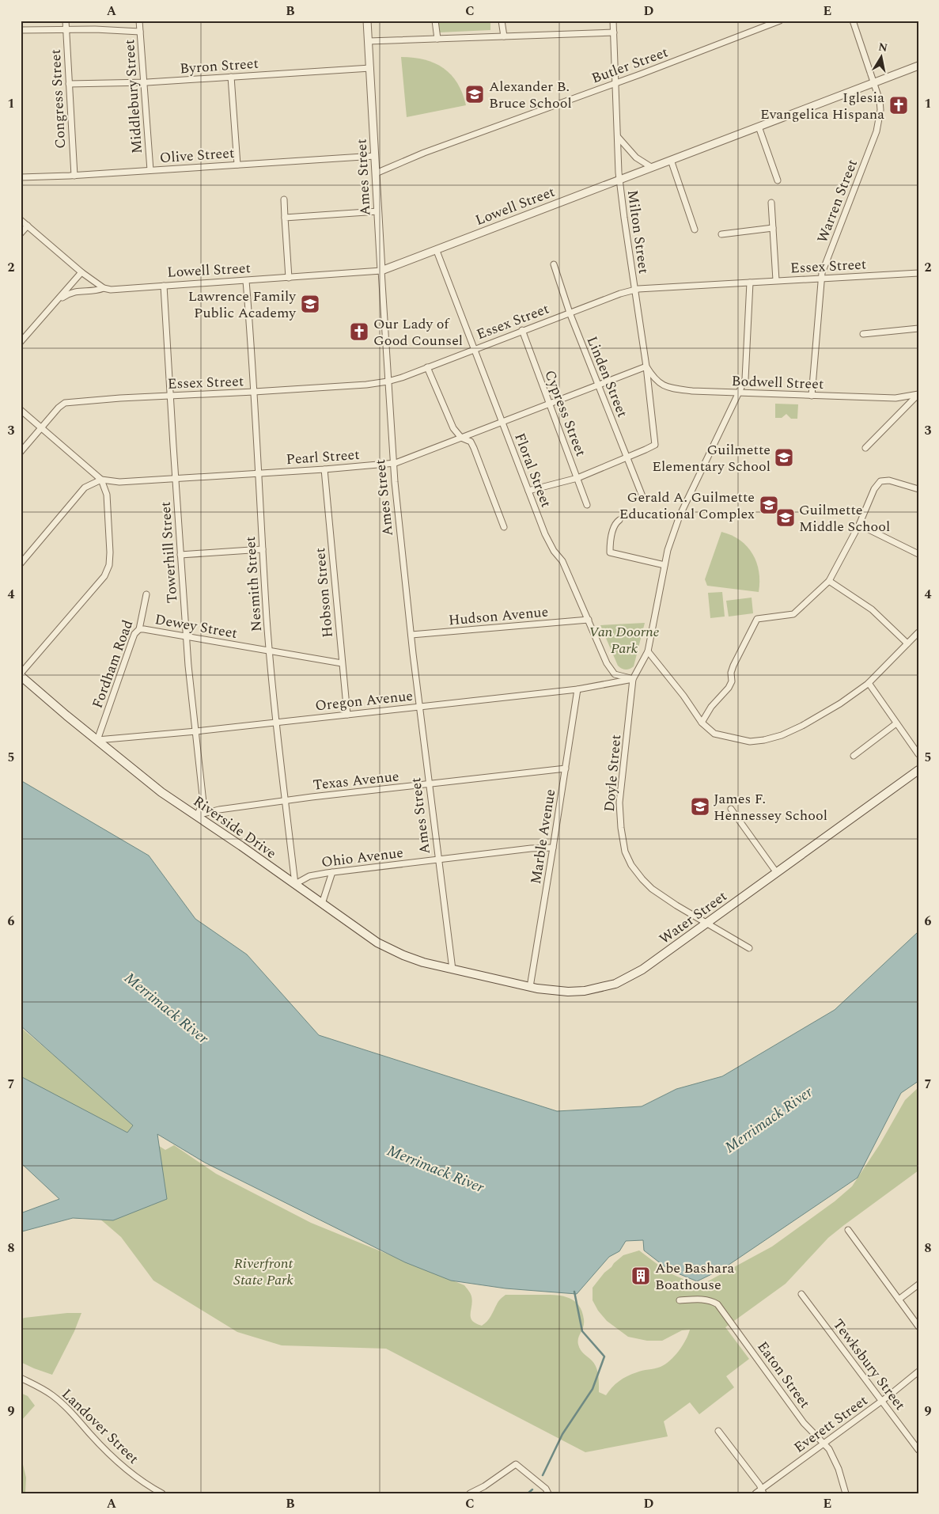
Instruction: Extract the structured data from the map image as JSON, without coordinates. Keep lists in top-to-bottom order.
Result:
{
  "streets": {
    "main road": ["Riverside Drive", "Water Street"],
    "street": [
      "Butler Street",
      "Byron Street",
      "Middlebury Street",
      "Congress Street",
      "Olive Street",
      "Ames Street",
      "Warren Street",
      "Lowell Street",
      "Milton Street",
      "Essex Street",
      "Linden Street",
      "Bodwell Street",
      "Cypress Street",
      "Pearl Street",
      "Floral Street",
      "Towerhill Street",
      "Nesmith Street",
      "Hobson Street",
      "Hudson Avenue",
      "Dewey Street",
      "Fordham Road",
      "Oregon Avenue",
      "Doyle Street",
      "Texas Avenue",
      "Marble Avenue",
      "Ohio Avenue",
      "Tewksbury Street",
      "Eaton Street",
      "Everett Street",
      "Landover Street"
    ]
  },
  "crossings": [
    ["Butler Street", "Ames Street"],
    ["Butler Street", "Milton Street"],
    ["Byron Street", "Middlebury Street"],
    ["Byron Street", "Congress Street"],
    ["Byron Street", "Ames Street"],
    ["Middlebury Street", "Olive Street"],
    ["Congress Street", "Olive Street"],
    ["Olive Street", "Ames Street"],
    ["Ames Street", "Lowell Street"],
    ["Ames Street", "Essex Street"],
    ["Ames Street", "Pearl Street"],
    ["Ames Street", "Hudson Avenue"],
    ["Ames Street", "Oregon Avenue"],
    ["Ames Street", "Texas Avenue"],
    ["Ames Street", "Riverside Drive"],
    ["Ames Street", "Ohio Avenue"],
    ["Ames Street", "Water Street"],
    ["Warren Street", "Lowell Street"],
    ["Warren Street", "Essex Street"],
    ["Warren Street", "Bodwell Street"],
    ["Lowell Street", "Milton Street"],
    ["Lowell Street", "Floral Street"],
    ["Lowell Street", "Towerhill Street"],
    ["Lowell Street", "Nesmith Street"],
    ["Milton Street", "Essex Street"],
    ["Milton Street", "Linden Street"],
    ["Milton Street", "Bodwell Street"],
    ["Milton Street", "Pearl Street"],
    ["Essex Street", "Linden Street"],
    ["Essex Street", "Cypress Street"],
    ["Essex Street", "Floral Street"],
    ["Essex Street", "Towerhill Street"],
    ["Essex Street", "Nesmith Street"],
    ["Linden Street", "Pearl Street"],
    ["Bodwell Street", "Pearl Street"],
    ["Cypress Street", "Pearl Street"],
    ["Pearl Street", "Floral Street"],
    ["Pearl Street", "Towerhill Street"],
    ["Pearl Street", "Nesmith Street"],
    ["Pearl Street", "Hobson Street"],
    ["Floral Street", "Hudson Avenue"],
    ["Floral Street", "Oregon Avenue"],
    ["Floral Street", "Doyle Street"],
    ["Towerhill Street", "Dewey Street"],
    ["Towerhill Street", "Oregon Avenue"],
    ["Towerhill Street", "Texas Avenue"],
    ["Towerhill Street", "Riverside Drive"],
    ["Nesmith Street", "Dewey Street"],
    ["Nesmith Street", "Oregon Avenue"],
    ["Nesmith Street", "Texas Avenue"],
    ["Nesmith Street", "Riverside Drive"],
    ["Nesmith Street", "Ohio Avenue"],
    ["Hobson Street", "Dewey Street"],
    ["Hobson Street", "Oregon Avenue"],
    ["Dewey Street", "Fordham Road"],
    ["Fordham Road", "Oregon Avenue"],
    ["Fordham Road", "Riverside Drive"],
    ["Oregon Avenue", "Doyle Street"],
    ["Oregon Avenue", "Riverside Drive"],
    ["Oregon Avenue", "Marble Avenue"],
    ["Doyle Street", "Water Street"],
    ["Texas Avenue", "Riverside Drive"],
    ["Texas Avenue", "Marble Avenue"],
    ["Riverside Drive", "Ohio Avenue"],
    ["Riverside Drive", "Water Street"],
    ["Marble Avenue", "Ohio Avenue"],
    ["Marble Avenue", "Water Street"],
    ["Tewksbury Street", "Everett Street"],
    ["Eaton Street", "Everett Street"]
  ],
  "water": ["Merrimack River"],
  "parks": ["Van Doorne Park", "Riverfront State Park"],
  "places": {
    "school or university": [
      "Alexander B. Bruce School",
      "Lawrence Family Public Academy",
      "Guilmette Elementary School",
      "Gerald A. Guilmette Educational Complex",
      "Guilmette Middle School",
      "James F. Hennessey School"
    ],
    "church": ["Iglesia Evangelica Hispana", "Our Lady of Good Counsel"],
    "building": ["Abe Bashara Boathouse"]
  },
  "north": "top",
  "grid": {
    "columns": [
      "A",
      "B",
      "C",
      "D",
      "E"
    ],
    "rows": [
      "1",
      "2",
      "3",
      "4",
      "5",
      "6",
      "7",
      "8",
      "9"
    ]
  }
}
